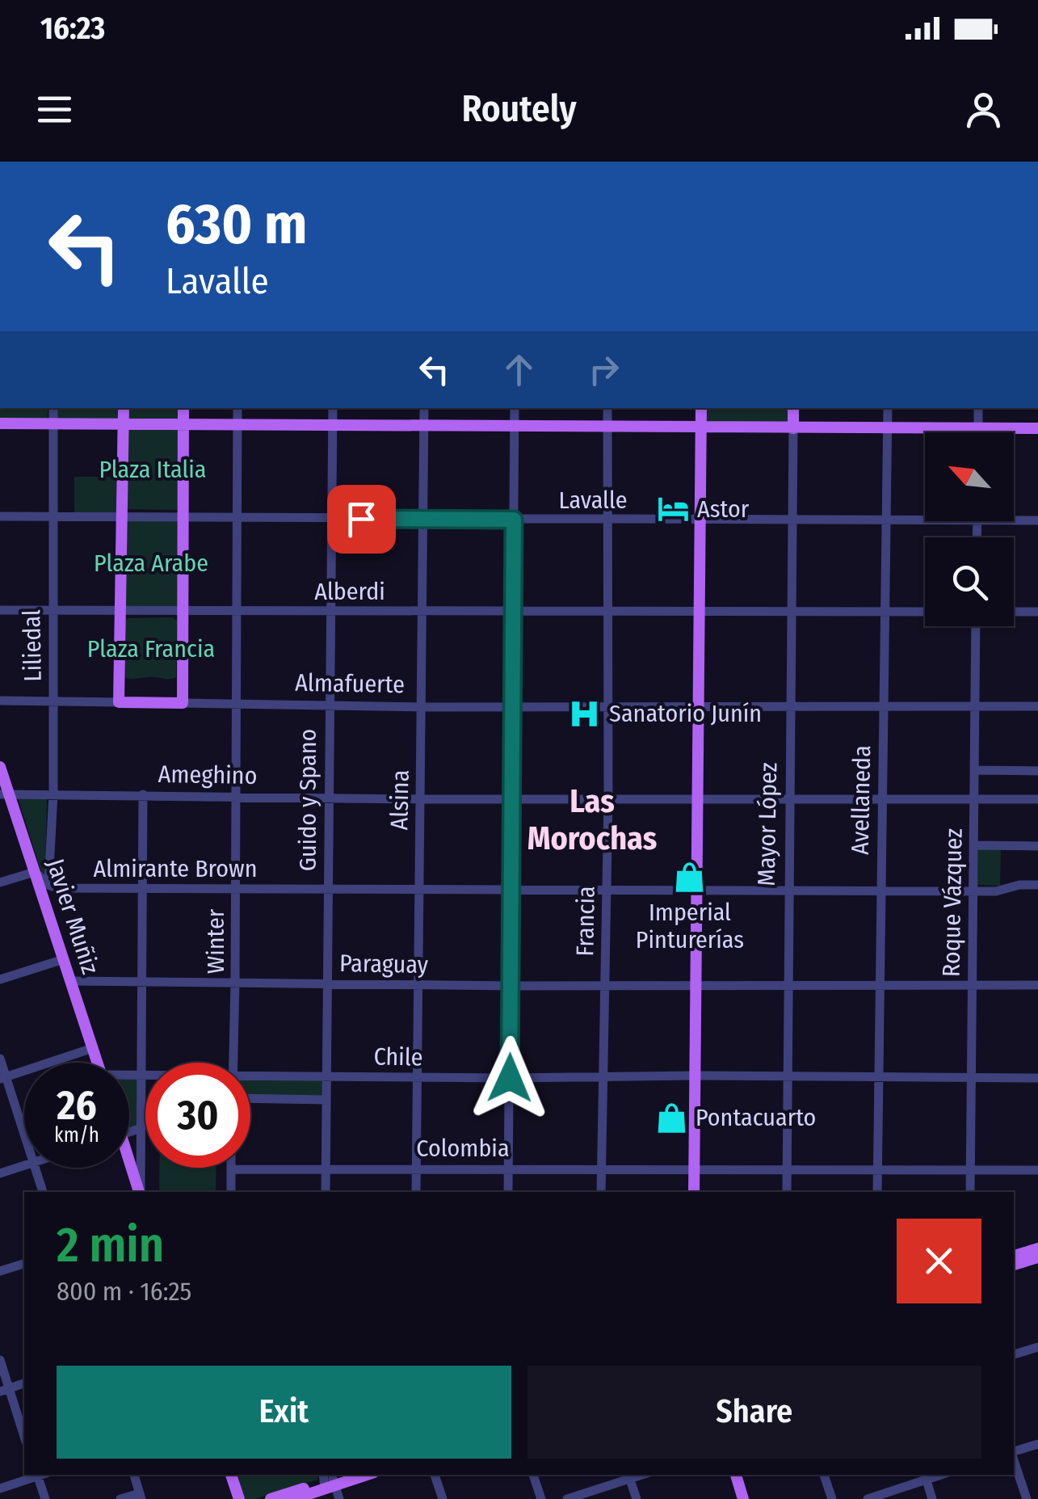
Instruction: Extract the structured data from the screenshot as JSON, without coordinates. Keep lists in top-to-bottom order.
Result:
{
  "streets": {
    "main road": ["Almafuerte", "Mayor López", "Javier Muñiz"],
    "street": [
      "Lavalle",
      "Alberdi",
      "Liliedal",
      "Ameghino",
      "Guido y Spano",
      "Alsina",
      "Avellaneda",
      "Almirante Brown",
      "Roque Vázquez",
      "Francia",
      "Winter",
      "Paraguay",
      "Chile",
      "Colombia"
    ]
  },
  "crossings": [
    ["Lavalle", "Liliedal"],
    ["Lavalle", "Guido y Spano"],
    ["Lavalle", "Alsina"],
    ["Lavalle", "Avellaneda"],
    ["Lavalle", "Mayor López"],
    ["Lavalle", "Francia"],
    ["Lavalle", "Winter"],
    ["Alberdi", "Liliedal"],
    ["Alberdi", "Guido y Spano"],
    ["Alberdi", "Alsina"],
    ["Alberdi", "Avellaneda"],
    ["Alberdi", "Mayor López"],
    ["Alberdi", "Francia"],
    ["Alberdi", "Winter"],
    ["Liliedal", "Almafuerte"],
    ["Liliedal", "Ameghino"],
    ["Liliedal", "Almirante Brown"],
    ["Almafuerte", "Guido y Spano"],
    ["Almafuerte", "Alsina"],
    ["Almafuerte", "Avellaneda"],
    ["Almafuerte", "Mayor López"],
    ["Almafuerte", "Roque Vázquez"],
    ["Almafuerte", "Francia"],
    ["Almafuerte", "Winter"],
    ["Ameghino", "Guido y Spano"],
    ["Ameghino", "Alsina"],
    ["Ameghino", "Avellaneda"],
    ["Ameghino", "Mayor López"],
    ["Ameghino", "Roque Vázquez"],
    ["Ameghino", "Javier Muñiz"],
    ["Ameghino", "Francia"],
    ["Ameghino", "Winter"],
    ["Guido y Spano", "Almirante Brown"],
    ["Guido y Spano", "Paraguay"],
    ["Guido y Spano", "Chile"],
    ["Guido y Spano", "Colombia"],
    ["Alsina", "Almirante Brown"],
    ["Alsina", "Paraguay"],
    ["Alsina", "Chile"],
    ["Alsina", "Colombia"],
    ["Avellaneda", "Almirante Brown"],
    ["Avellaneda", "Paraguay"],
    ["Avellaneda", "Chile"],
    ["Avellaneda", "Colombia"],
    ["Mayor López", "Almirante Brown"],
    ["Mayor López", "Paraguay"],
    ["Mayor López", "Chile"],
    ["Mayor López", "Colombia"],
    ["Almirante Brown", "Roque Vázquez"],
    ["Almirante Brown", "Francia"],
    ["Almirante Brown", "Winter"],
    ["Roque Vázquez", "Paraguay"],
    ["Roque Vázquez", "Chile"],
    ["Roque Vázquez", "Colombia"],
    ["Javier Muñiz", "Paraguay"],
    ["Francia", "Paraguay"],
    ["Francia", "Chile"],
    ["Francia", "Colombia"],
    ["Winter", "Paraguay"]
  ],
  "districts": ["Las Morochas"],
  "parks": ["Plaza Italia", "Plaza Arabe", "Plaza Francia"],
  "places": {
    "hotel": ["Astor"],
    "hospital": ["Sanatorio Junín"],
    "shop": ["Imperial Pinturerías", "Pontacuarto"]
  },
  "north": "top left",
  "page": {
    "status": "16:23",
    "header": "Routely",
    "turn": ["630 m", "Lavalle"],
    "speed": "26 km/h",
    "limit": "30",
    "heading": ["2 min", "800 m · 16:25"],
    "buttons": ["Exit", "Share"]
  }
}
